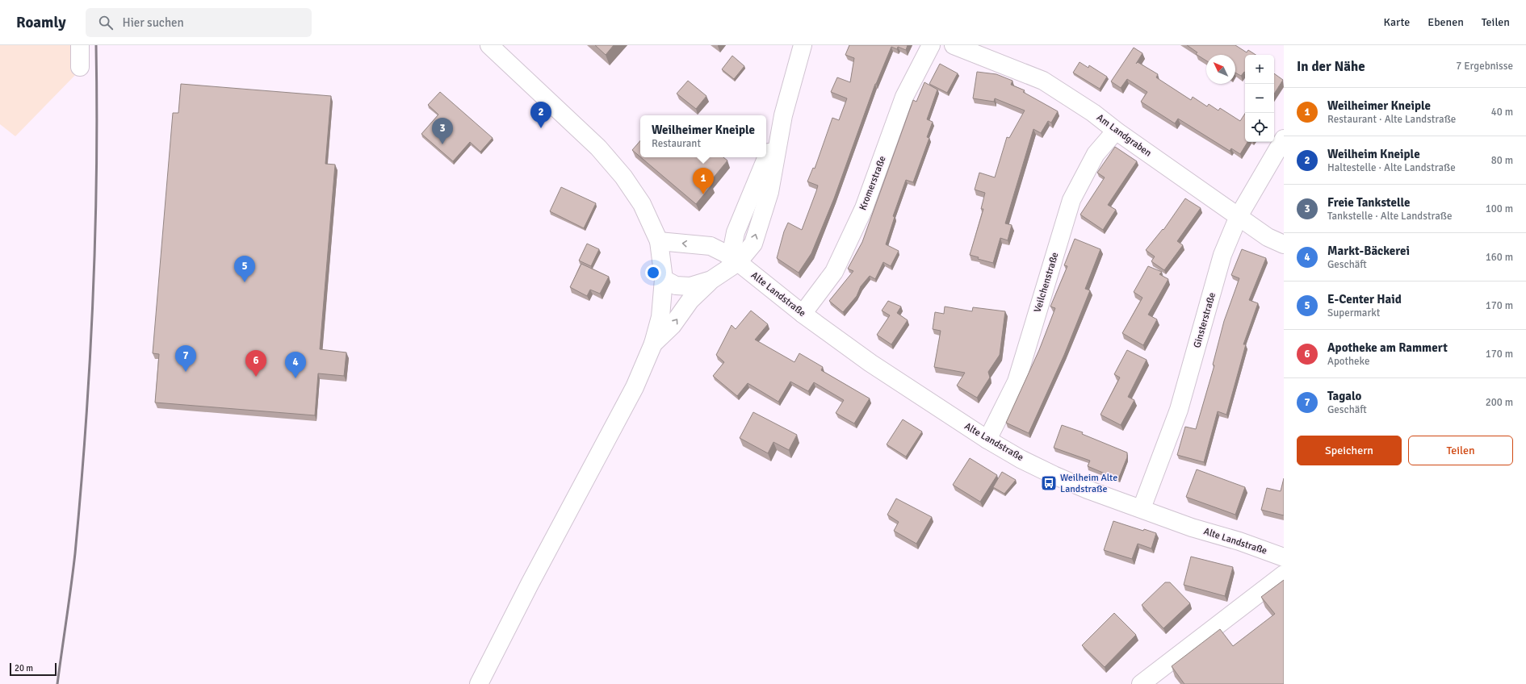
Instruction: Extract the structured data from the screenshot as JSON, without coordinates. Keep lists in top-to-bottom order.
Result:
{
  "streets": {
    "street": [
      "Am Landgraben",
      "Kromerstraße",
      "Veilchenstraße",
      "Alte Landstraße",
      "Ginsterstraße"
    ]
  },
  "crossings": [
    ["Am Landgraben", "Veilchenstraße"],
    ["Am Landgraben", "Ginsterstraße"],
    ["Kromerstraße", "Alte Landstraße"],
    ["Veilchenstraße", "Alte Landstraße"],
    ["Alte Landstraße", "Ginsterstraße"]
  ],
  "places": {
    "bus stop": ["Weilheim Alte Landstraße"]
  },
  "scale_bar": "20 m",
  "north": "top left",
  "page": {
    "header": "Roamly",
    "search": "Hier suchen",
    "nav": ["Karte", "Ebenen", "Teilen"],
    "heading": ["In der Nähe", "7 Ergebnisse"],
    "map_buttons": ["+", "−"],
    "list": [
      {
        "mark": "1",
        "name": "Weilheimer Kneiple",
        "note": "Restaurant · Alte Landstraße",
        "value": "40 m"
      },
      {
        "mark": "2",
        "name": "Weilheim Kneiple",
        "note": "Haltestelle · Alte Landstraße",
        "value": "80 m"
      },
      {
        "mark": "3",
        "name": "Freie Tankstelle",
        "note": "Tankstelle · Alte Landstraße",
        "value": "100 m"
      },
      {
        "mark": "4",
        "name": "Markt-Bäckerei",
        "note": "Geschäft",
        "value": "160 m"
      },
      {
        "mark": "5",
        "name": "E-Center Haid",
        "note": "Supermarkt",
        "value": "170 m"
      },
      {
        "mark": "6",
        "name": "Apotheke am Rammert",
        "note": "Apotheke",
        "value": "170 m"
      },
      {
        "mark": "7",
        "name": "Tagalo",
        "note": "Geschäft",
        "value": "200 m"
      }
    ],
    "pins": [
      "2",
      "3",
      "1",
      "5",
      "7",
      "6",
      "4"
    ],
    "popup": ["Weilheimer Kneiple", "Restaurant"],
    "buttons": ["Speichern", "Teilen"],
    "scale": "20 m"
  }
}
